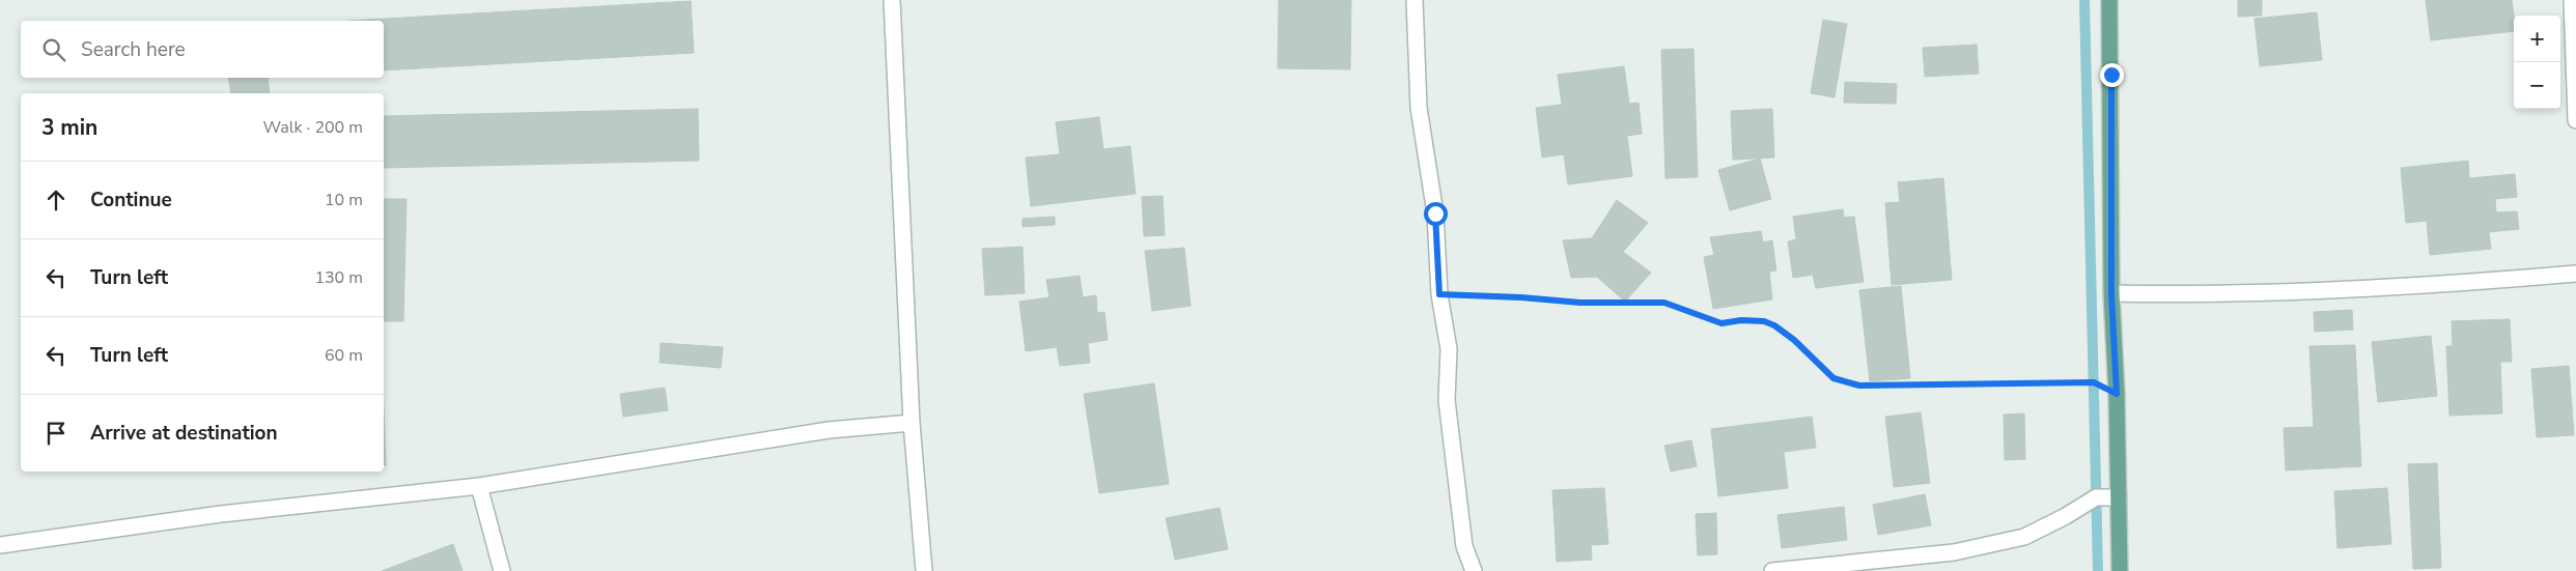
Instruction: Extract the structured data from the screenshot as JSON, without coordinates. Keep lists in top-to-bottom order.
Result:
{
  "page": {
    "map_buttons": ["+", "−"],
    "search": "Search here",
    "heading": ["3 min", "Walk · 200 m"],
    "list": [
      ["Continue", "10 m"],
      ["Turn left", "130 m"],
      ["Turn left", "60 m"],
      "Arrive at destination"
    ]
  }
}
